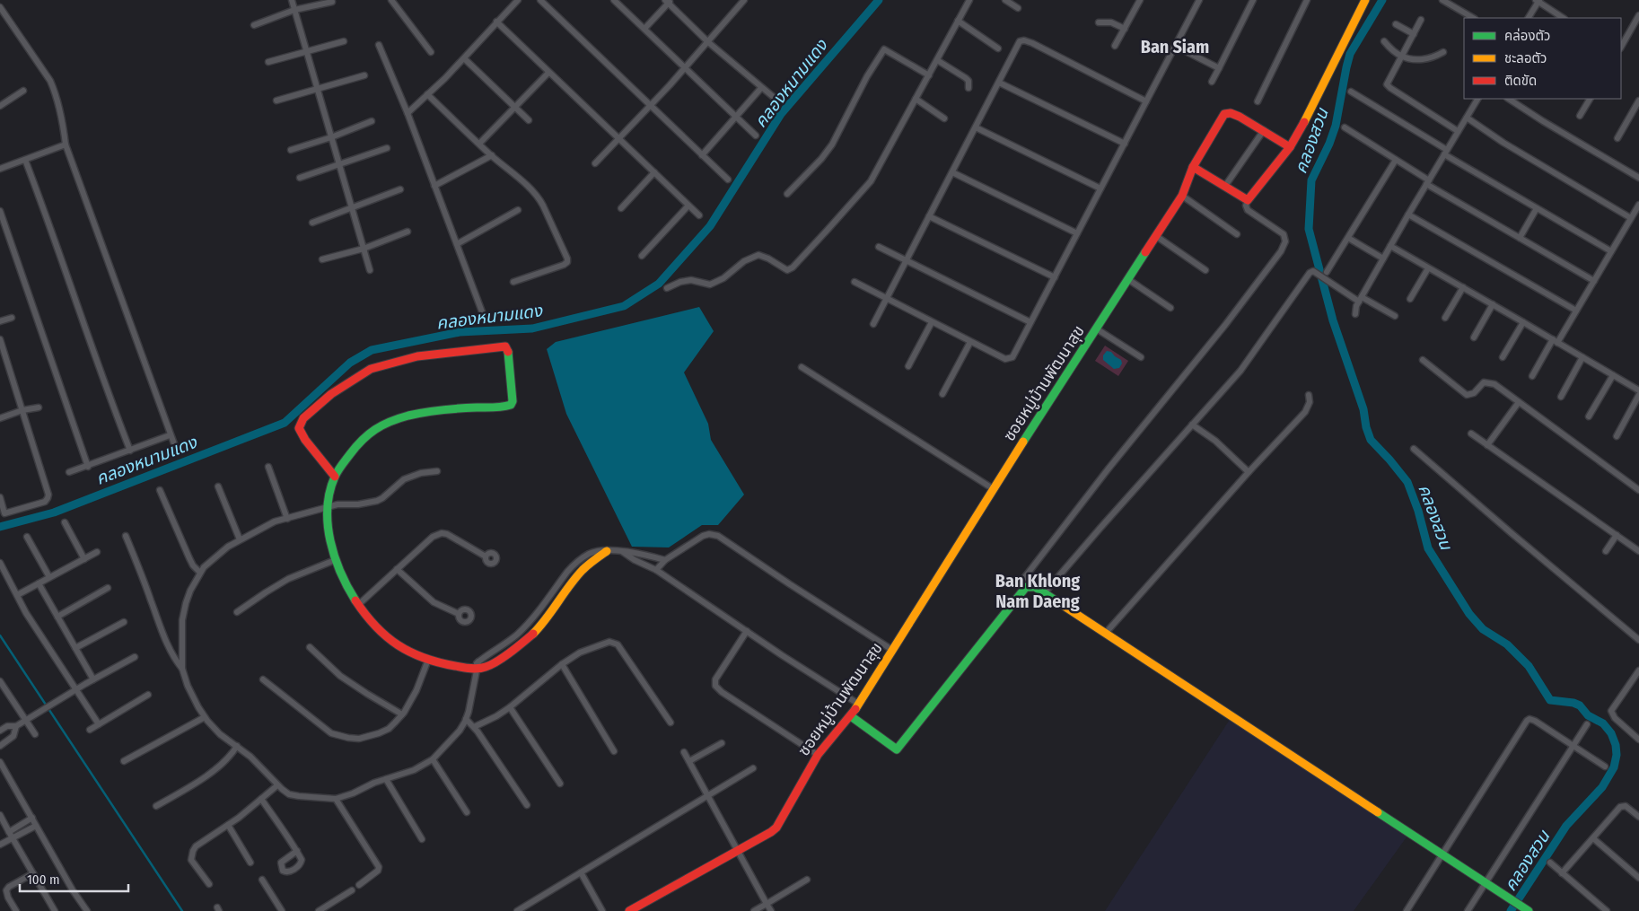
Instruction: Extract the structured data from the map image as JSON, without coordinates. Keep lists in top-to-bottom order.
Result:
{
  "streets": {
    "street": ["ซอยหมู่บ้านพัฒนาสุข"]
  },
  "districts": ["Ban Siam", "Ban Khlong Nam Daeng"],
  "water": ["คลองหนามแดง", "คลองสวน"],
  "legend": ["คล่องตัว", "ชะลอตัว", "ติดขัด"],
  "scale_bar": "100 m"
}
